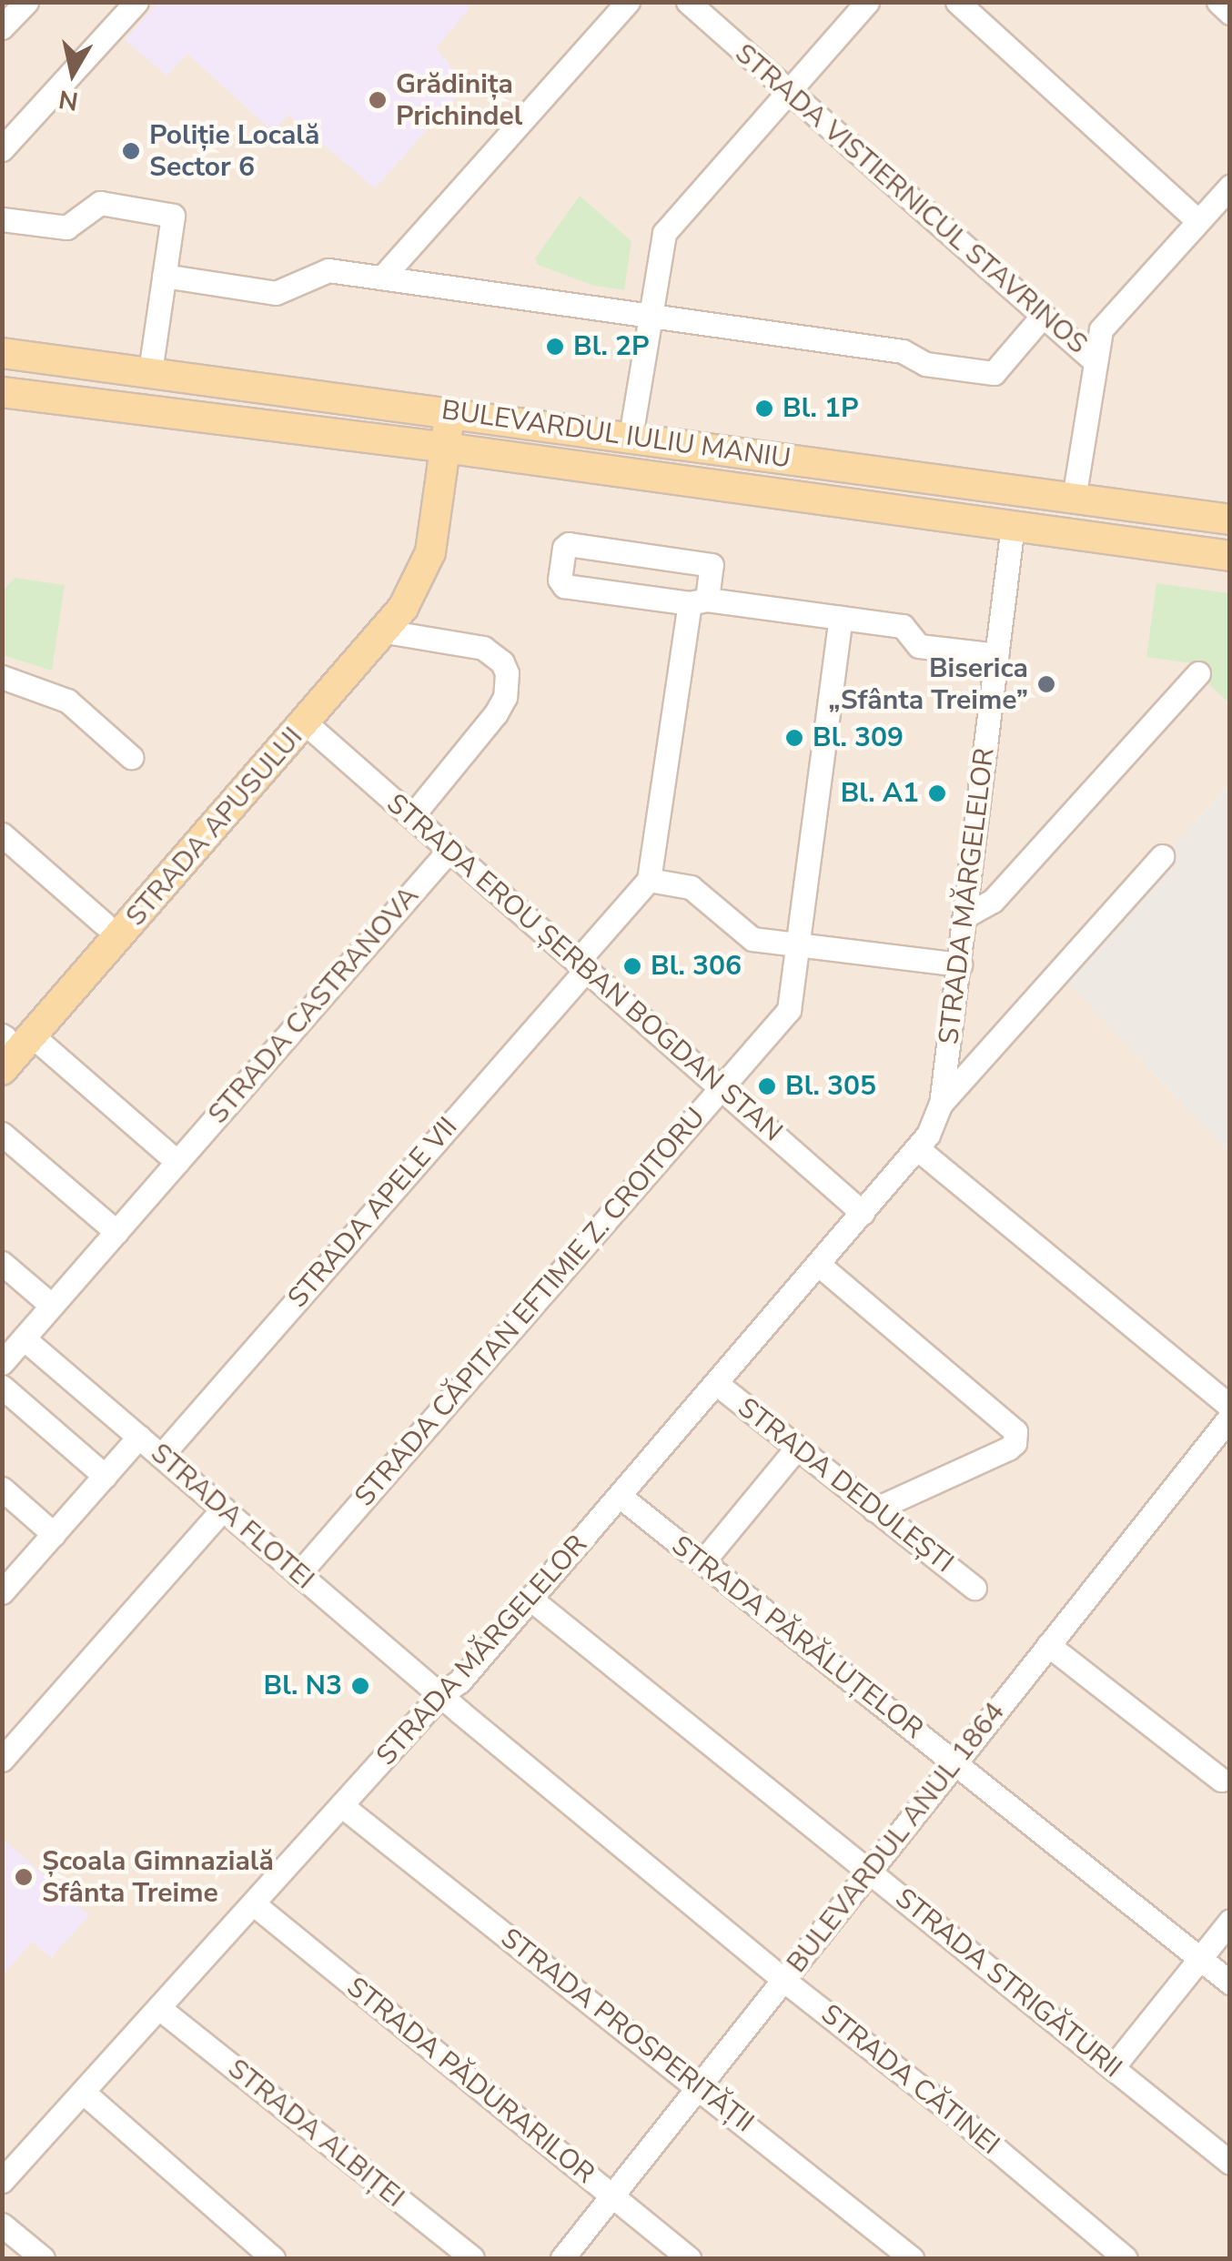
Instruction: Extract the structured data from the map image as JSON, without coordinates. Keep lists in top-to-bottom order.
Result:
{
  "streets": {
    "main road": ["BULEVARDUL IULIU MANIU", "STRADA APUSULUI"],
    "street": [
      "STRADA VISTIERNICUL STAVRINOS",
      "STRADA MĂRGELELOR",
      "STRADA EROU ȘERBAN BOGDAN STAN",
      "STRADA CASTRANOVA",
      "STRADA APELE VII",
      "STRADA CĂPITAN EFTIMIE Z. CROITORU",
      "STRADA DEDULEȘTI",
      "STRADA FLOTEI",
      "STRADA PĂRĂLUȚELOR",
      "BULEVARDUL ANUL 1864",
      "STRADA STRIGĂTURII",
      "STRADA PROSPERITĂȚII",
      "STRADA CĂTINEI",
      "STRADA PĂDURARILOR",
      "STRADA ALBIȚEI"
    ]
  },
  "crossings": [
    ["BULEVARDUL IULIU MANIU", "STRADA APUSULUI"],
    ["BULEVARDUL IULIU MANIU", "STRADA MĂRGELELOR"],
    ["STRADA APUSULUI", "STRADA EROU ȘERBAN BOGDAN STAN"],
    ["STRADA MĂRGELELOR", "STRADA EROU ȘERBAN BOGDAN STAN"],
    ["STRADA MĂRGELELOR", "STRADA DEDULEȘTI"],
    ["STRADA MĂRGELELOR", "STRADA FLOTEI"],
    ["STRADA MĂRGELELOR", "STRADA PĂRĂLUȚELOR"],
    ["STRADA MĂRGELELOR", "STRADA STRIGĂTURII"],
    ["STRADA MĂRGELELOR", "STRADA PROSPERITĂȚII"],
    ["STRADA MĂRGELELOR", "STRADA CĂTINEI"],
    ["STRADA MĂRGELELOR", "STRADA PĂDURARILOR"],
    ["STRADA MĂRGELELOR", "STRADA ALBIȚEI"],
    ["STRADA EROU ȘERBAN BOGDAN STAN", "STRADA CASTRANOVA"],
    ["STRADA EROU ȘERBAN BOGDAN STAN", "STRADA APELE VII"],
    ["STRADA EROU ȘERBAN BOGDAN STAN", "STRADA CĂPITAN EFTIMIE Z. CROITORU"],
    ["STRADA CASTRANOVA", "STRADA FLOTEI"],
    ["STRADA APELE VII", "STRADA FLOTEI"],
    ["STRADA CĂPITAN EFTIMIE Z. CROITORU", "STRADA FLOTEI"],
    ["STRADA FLOTEI", "STRADA CĂTINEI"],
    ["STRADA PĂRĂLUȚELOR", "BULEVARDUL ANUL 1864"],
    ["BULEVARDUL ANUL 1864", "STRADA STRIGĂTURII"],
    ["BULEVARDUL ANUL 1864", "STRADA PROSPERITĂȚII"],
    ["BULEVARDUL ANUL 1864", "STRADA CĂTINEI"],
    ["BULEVARDUL ANUL 1864", "STRADA PĂDURARILOR"]
  ],
  "places": [
    "Grădinița Prichindel",
    "Poliție Locală Sector 6",
    "Bl. 2P",
    "Bl. 1P",
    "Biserica „Sfânta Treime”",
    "Bl. 309",
    "Bl. A1",
    "Bl. 306",
    "Bl. 305",
    "Bl. N3",
    "Școala Gimnazială Sfânta Treime"
  ],
  "north": "bottom"
}
